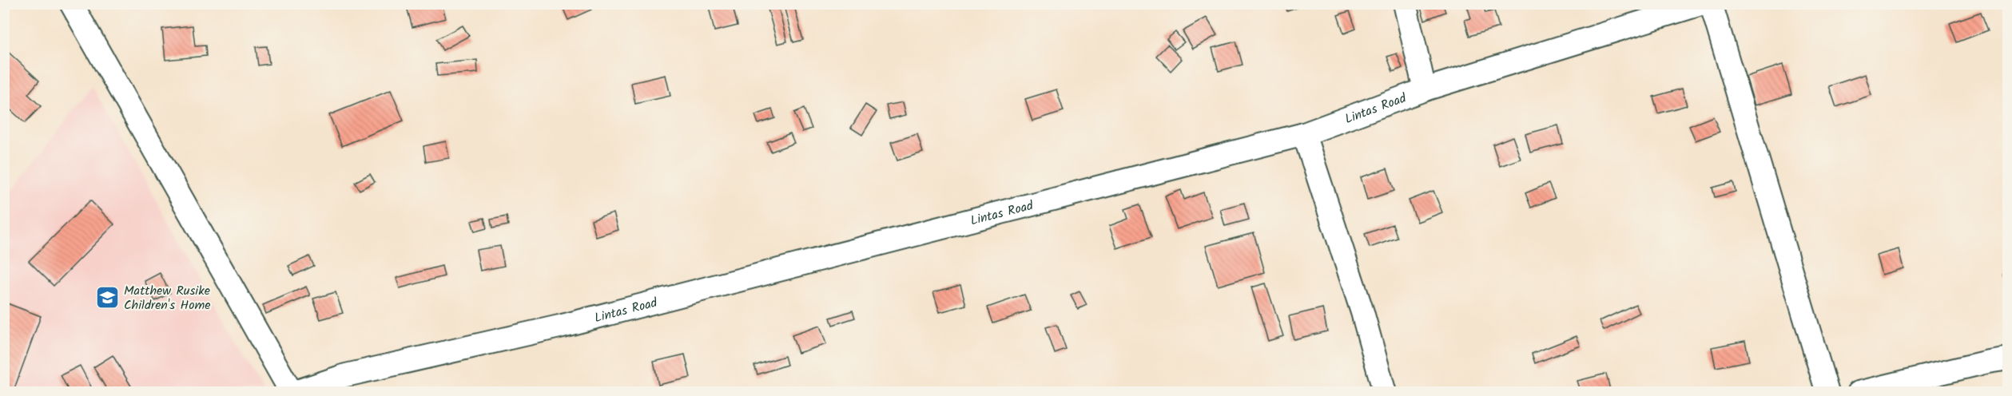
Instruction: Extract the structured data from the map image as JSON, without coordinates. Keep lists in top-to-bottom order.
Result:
{
  "streets": {
    "street": ["Lintas Road"]
  },
  "places": {
    "school or university": ["Matthew Rusike Children's Home"]
  }
}
